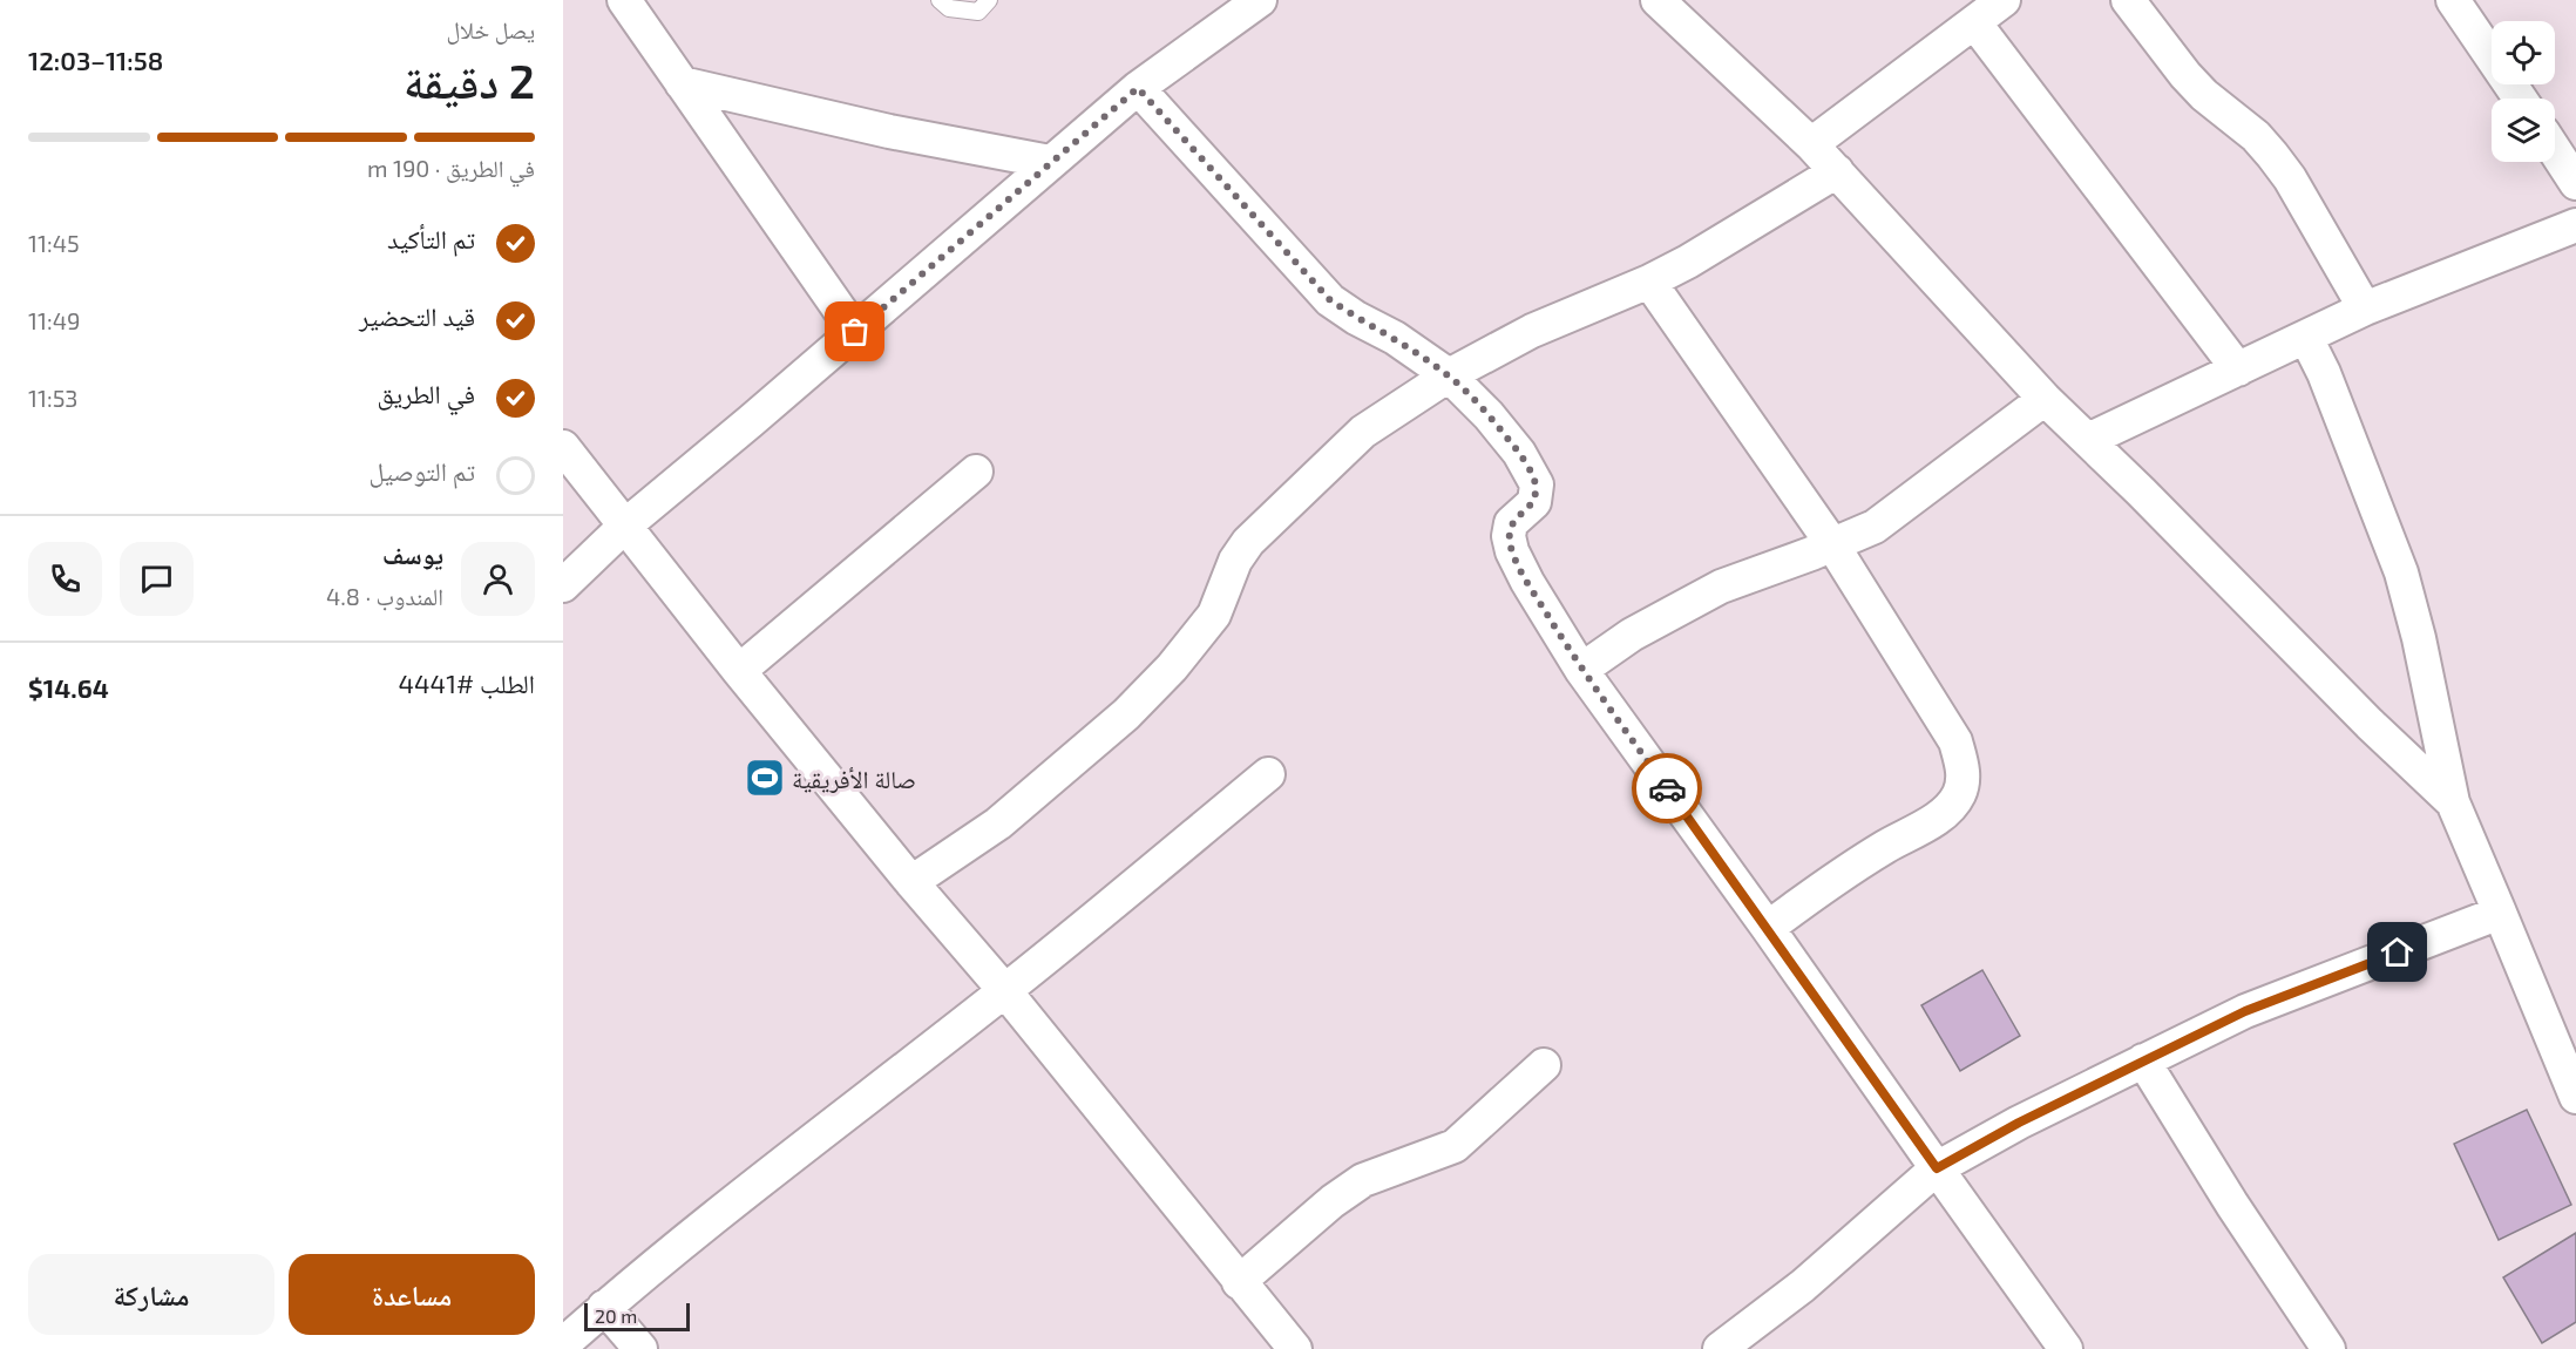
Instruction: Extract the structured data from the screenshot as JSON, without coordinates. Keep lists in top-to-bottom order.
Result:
{
  "places": {
    "sports": ["صالة الأفريقية"]
  },
  "scale_bar": "20 m",
  "page": {
    "heading": ["2 دقيقة", "يصل خلال", "11:58–12:03"],
    "panel": [
      "يوسف",
      "المندوب · 4.8",
      "الطلب #4441",
      "$14.64"
    ],
    "bar": "في الطريق · 190 m",
    "list": [
      ["تم التأكيد", "11:45"],
      ["قيد التحضير", "11:49"],
      ["في الطريق", "11:53"],
      "تم التوصيل"
    ],
    "buttons": ["مساعدة", "مشاركة"],
    "scale": "20 m"
  }
}
